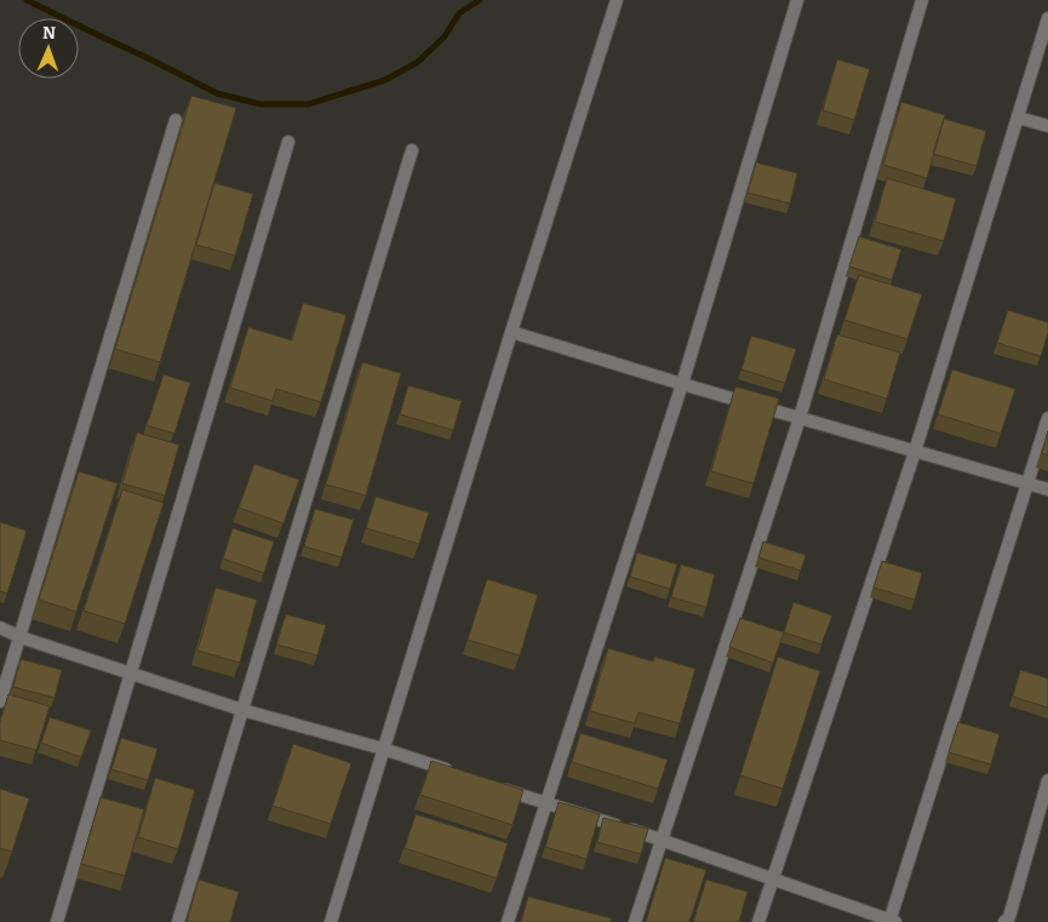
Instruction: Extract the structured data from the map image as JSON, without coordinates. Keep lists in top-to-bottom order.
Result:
{
  "north": "top"
}
